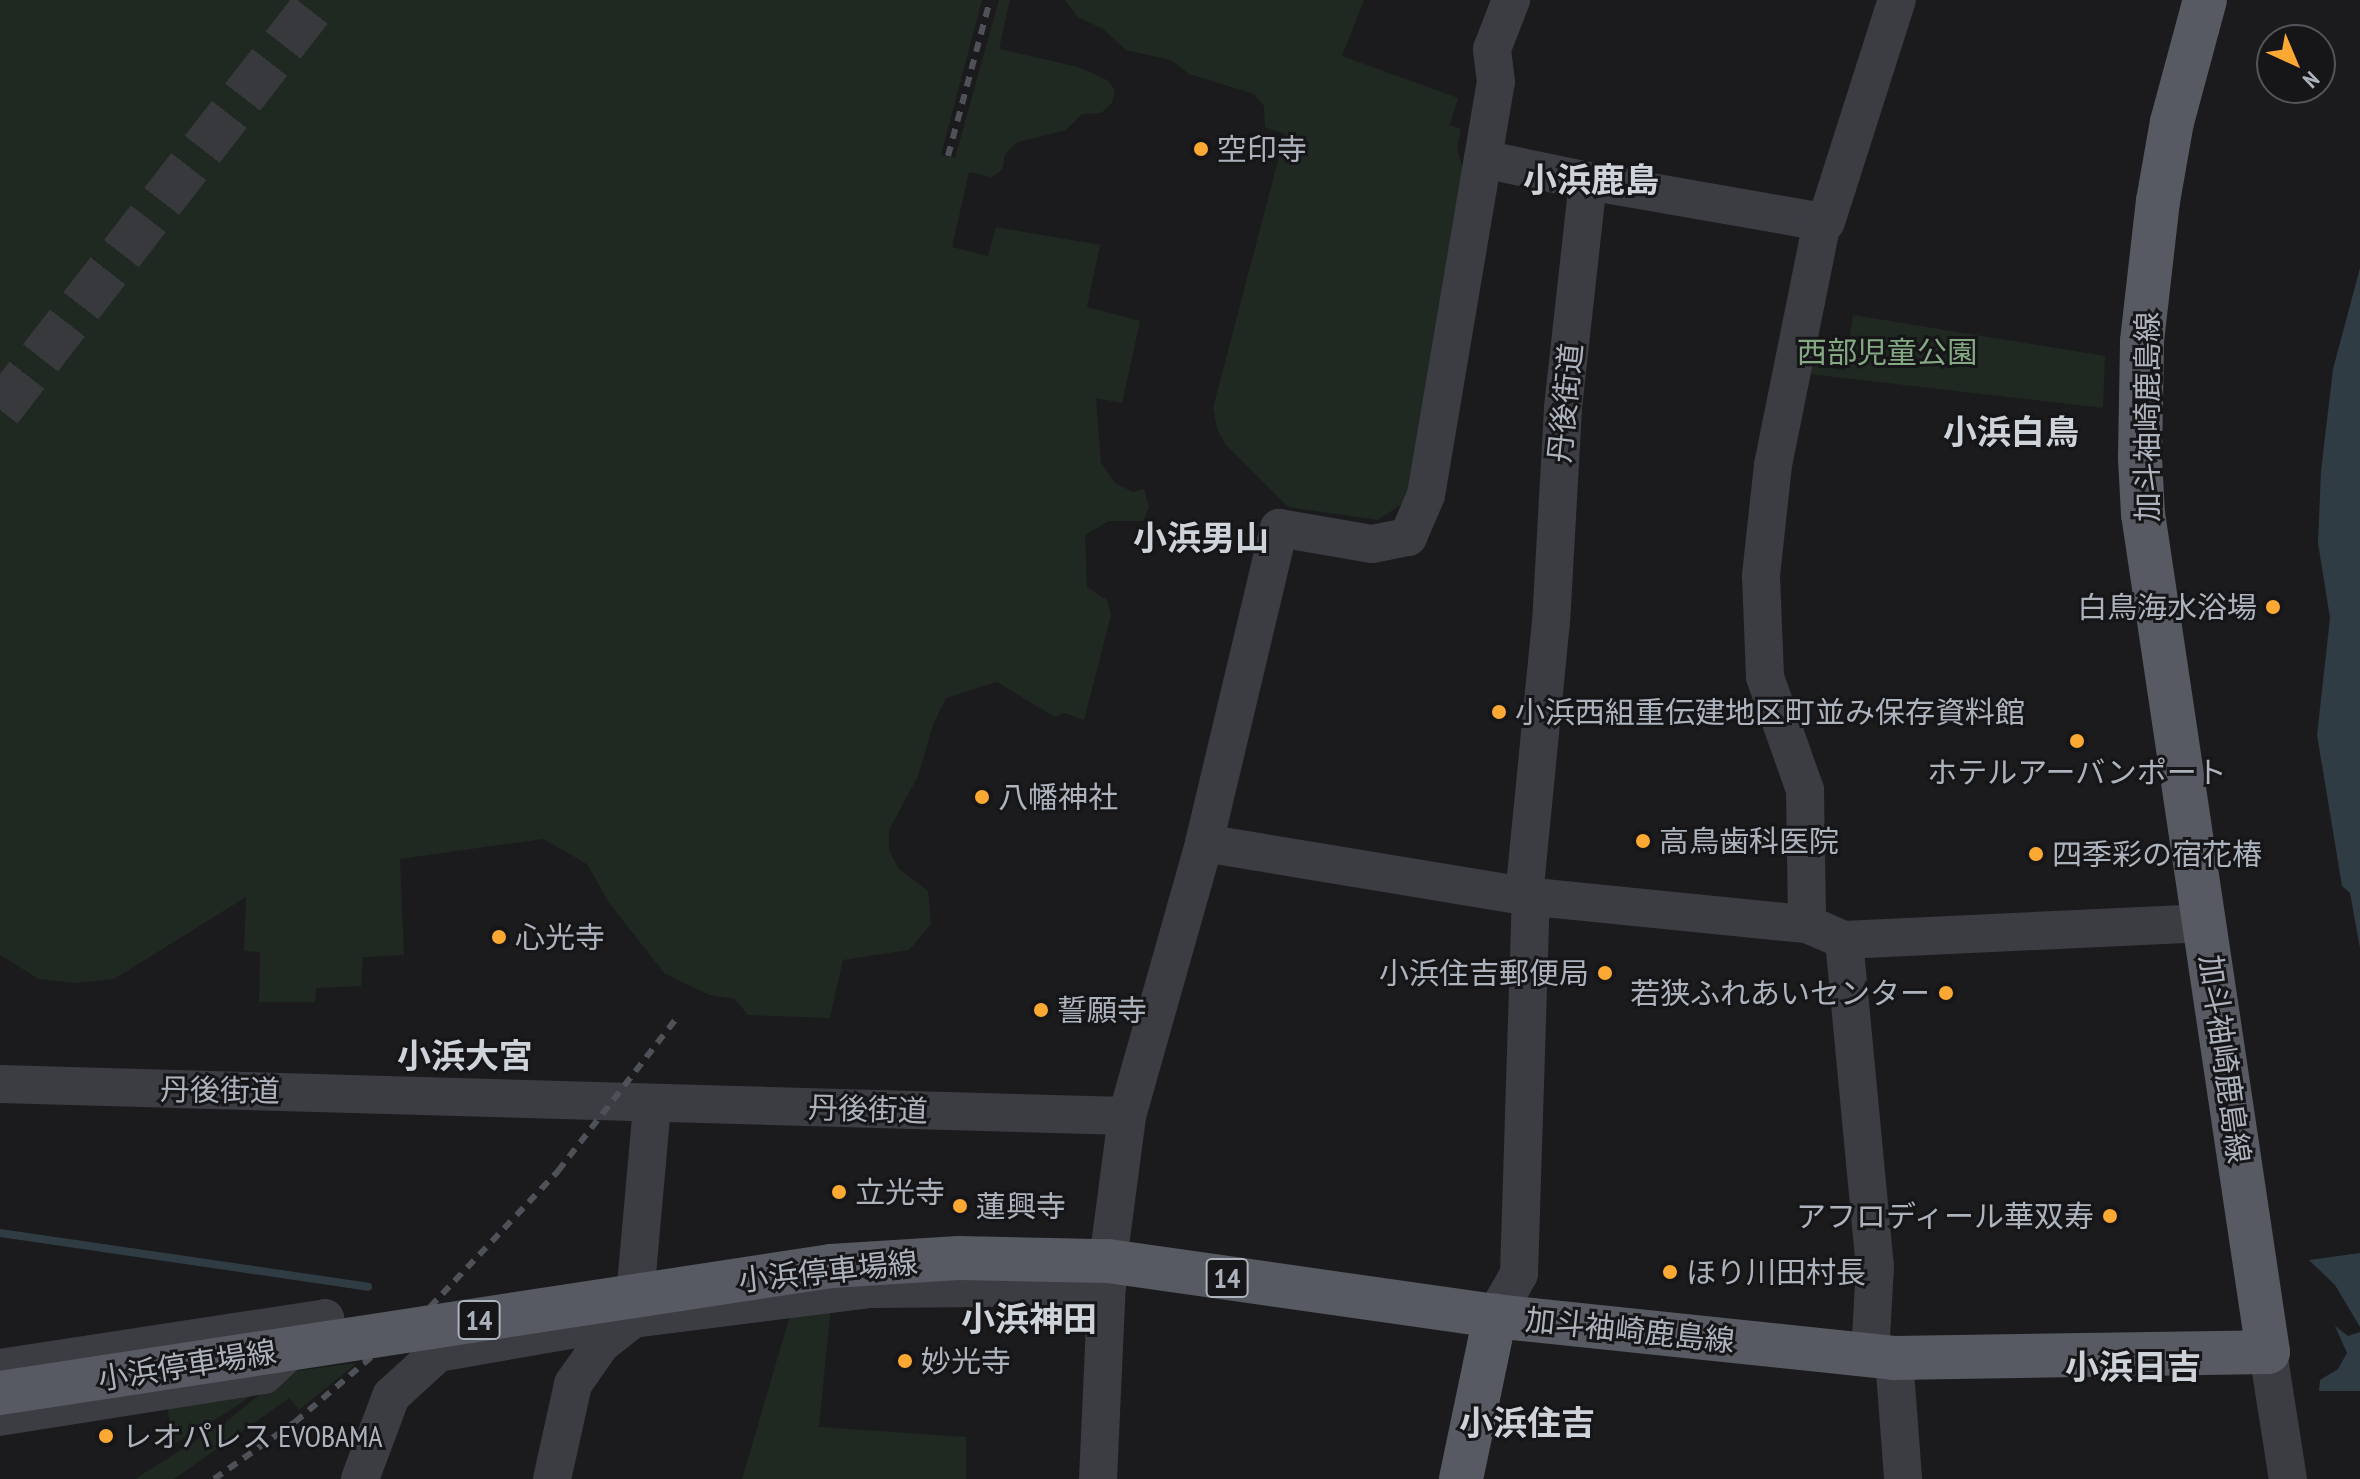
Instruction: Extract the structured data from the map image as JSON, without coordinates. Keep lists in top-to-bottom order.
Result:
{
  "streets": {
    "main road": ["加斗袖崎鹿島線", "小浜停車場線", "14"],
    "street": ["丹後街道"]
  },
  "crossings": [
    ["丹後街道", "加斗袖崎鹿島線"],
    ["丹後街道", "小浜停車場線"],
    ["加斗袖崎鹿島線", "小浜停車場線"]
  ],
  "districts": [
    "小浜鹿島",
    "小浜白鳥",
    "小浜男山",
    "小浜大宮",
    "小浜神田",
    "小浜日吉",
    "小浜住吉"
  ],
  "parks": ["西部児童公園"],
  "places": [
    "空印寺",
    "白鳥海水浴場",
    "小浜西組重伝建地区町並み保存資料館",
    "ホテルアーバンポート",
    "八幡神社",
    "高鳥歯科医院",
    "四季彩の宿花椿",
    "心光寺",
    "小浜住吉郵便局",
    "若狭ふれあいセンター",
    "誓願寺",
    "立光寺",
    "蓮興寺",
    "アフロディール華双寿",
    "ほり川田村長",
    "妙光寺",
    "レオパレス EVOBAMA"
  ],
  "north": "bottom right"
}
